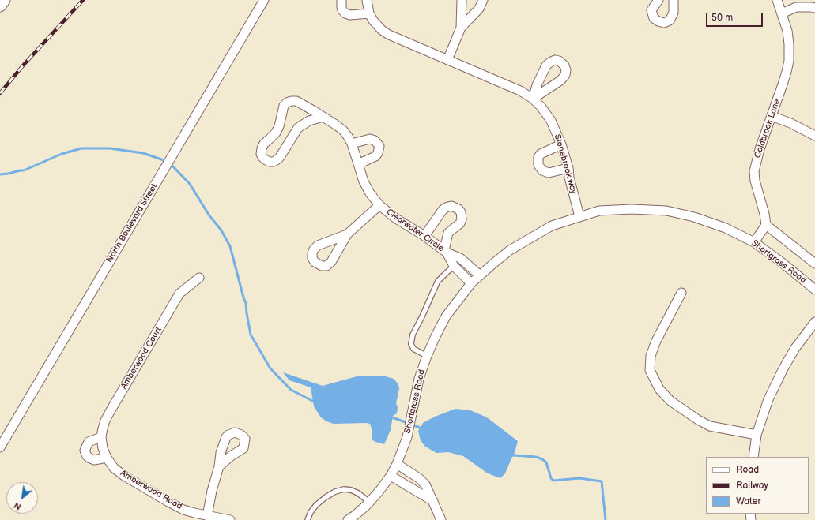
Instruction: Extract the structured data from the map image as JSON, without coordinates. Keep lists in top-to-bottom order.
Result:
{
  "streets": {
    "street": [
      "Coldbrook Lane",
      "Stonebrook way",
      "North Boulevard Street",
      "Clearwater Circle",
      "Shortgrass Road",
      "Amberwood Court",
      "Amberwood Road"
    ]
  },
  "crossings": [
    ["Stonebrook way", "Shortgrass Road"],
    ["Clearwater Circle", "Shortgrass Road"],
    ["Amberwood Court", "Amberwood Road"]
  ],
  "legend": ["Road", "Railway", "Water"],
  "scale_bar": "50 m",
  "north": "bottom left"
}
